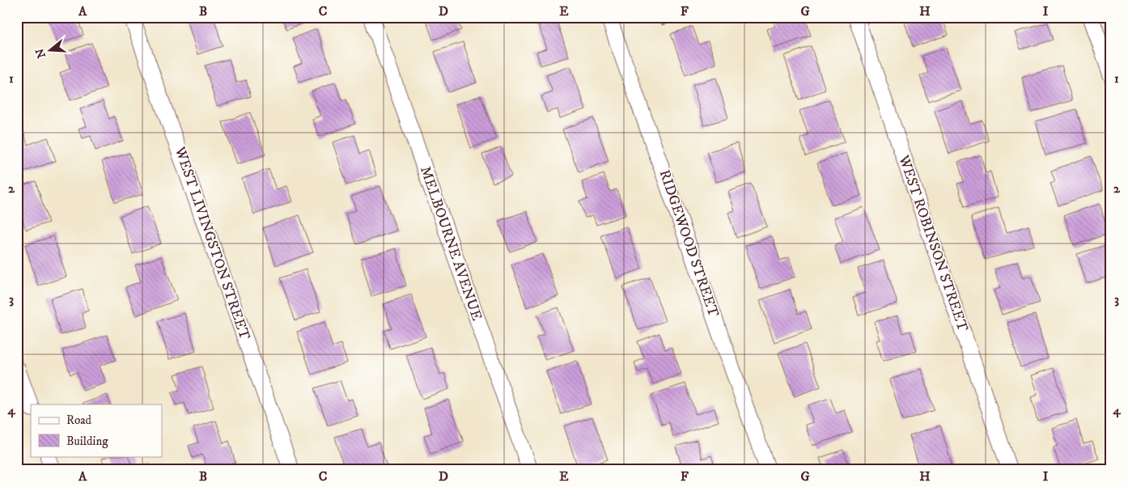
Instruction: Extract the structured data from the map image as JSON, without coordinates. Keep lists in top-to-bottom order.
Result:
{
  "streets": {
    "street": [
      "WEST LIVINGSTON STREET",
      "MELBOURNE AVENUE",
      "RIDGEWOOD STREET",
      "WEST ROBINSON STREET"
    ]
  },
  "legend": ["Road", "Building"],
  "north": "left",
  "grid": {
    "columns": [
      "A",
      "B",
      "C",
      "D",
      "E",
      "F",
      "G",
      "H",
      "I"
    ],
    "rows": [
      "1",
      "2",
      "3",
      "4"
    ]
  }
}
